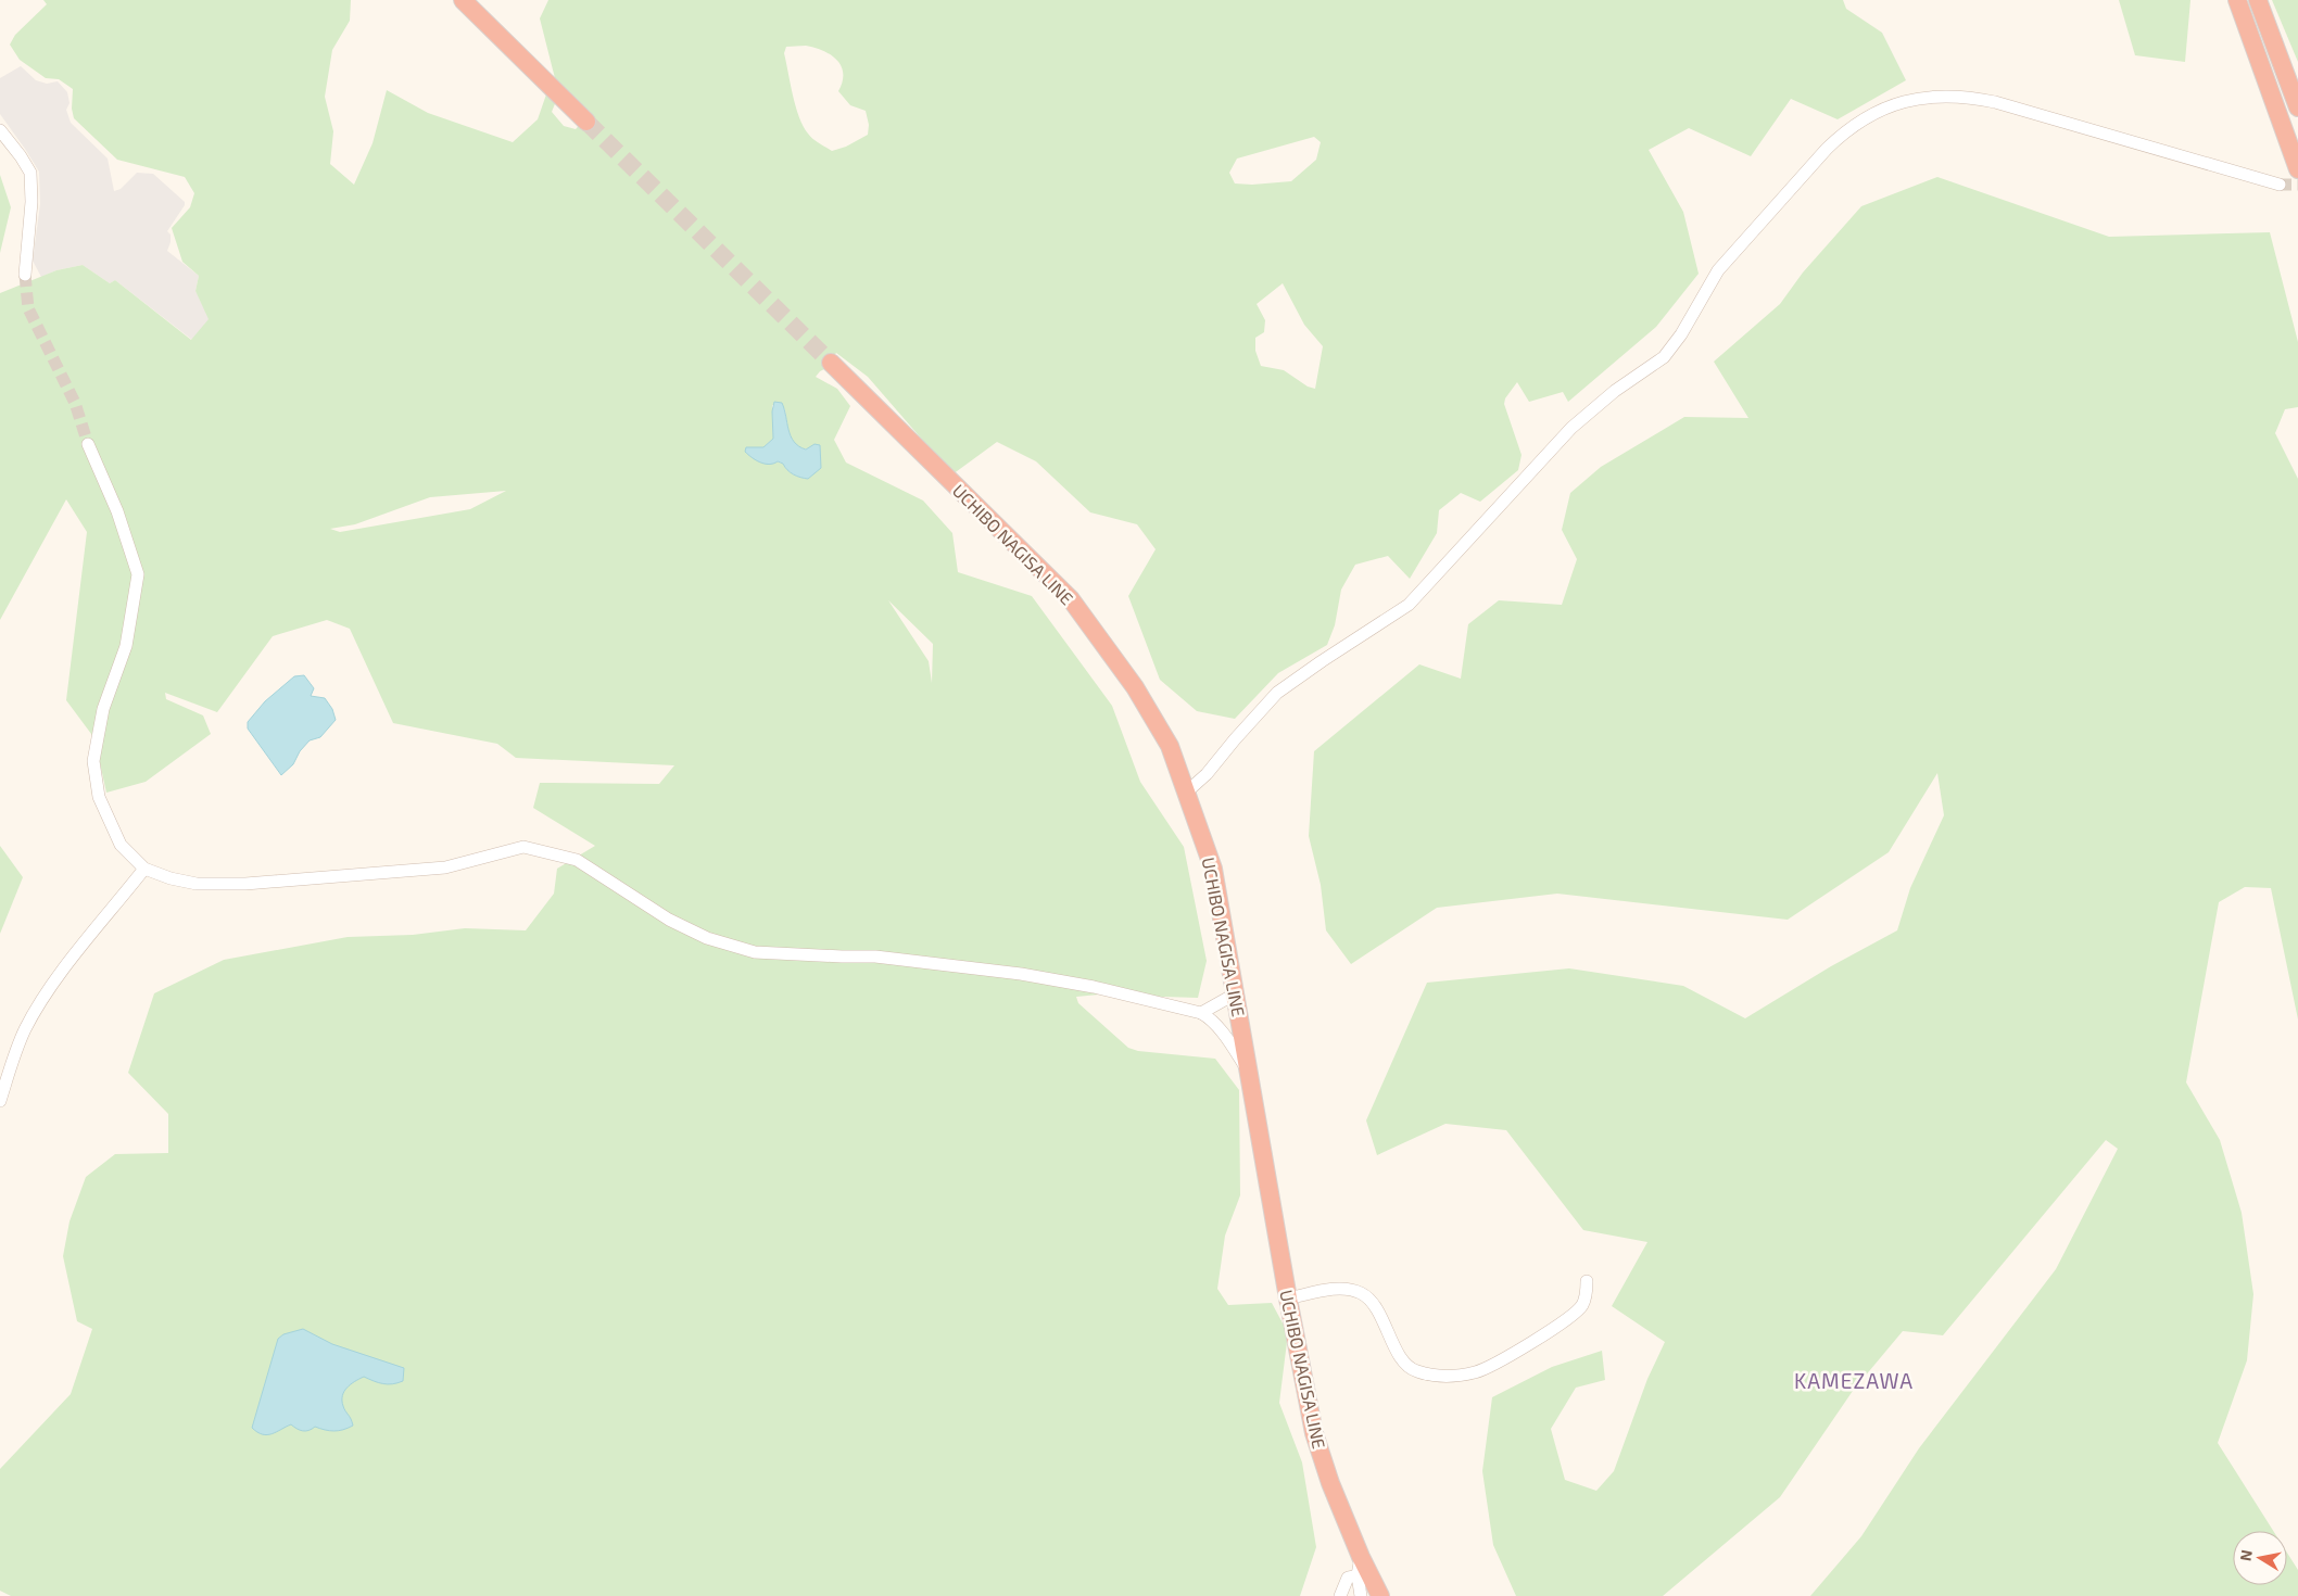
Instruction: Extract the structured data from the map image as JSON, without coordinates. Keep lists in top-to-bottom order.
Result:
{
  "streets": {
    "highway": ["UCHIBO NAGISA LINE"]
  },
  "districts": ["KAMEZAWA"],
  "north": "left"
}
